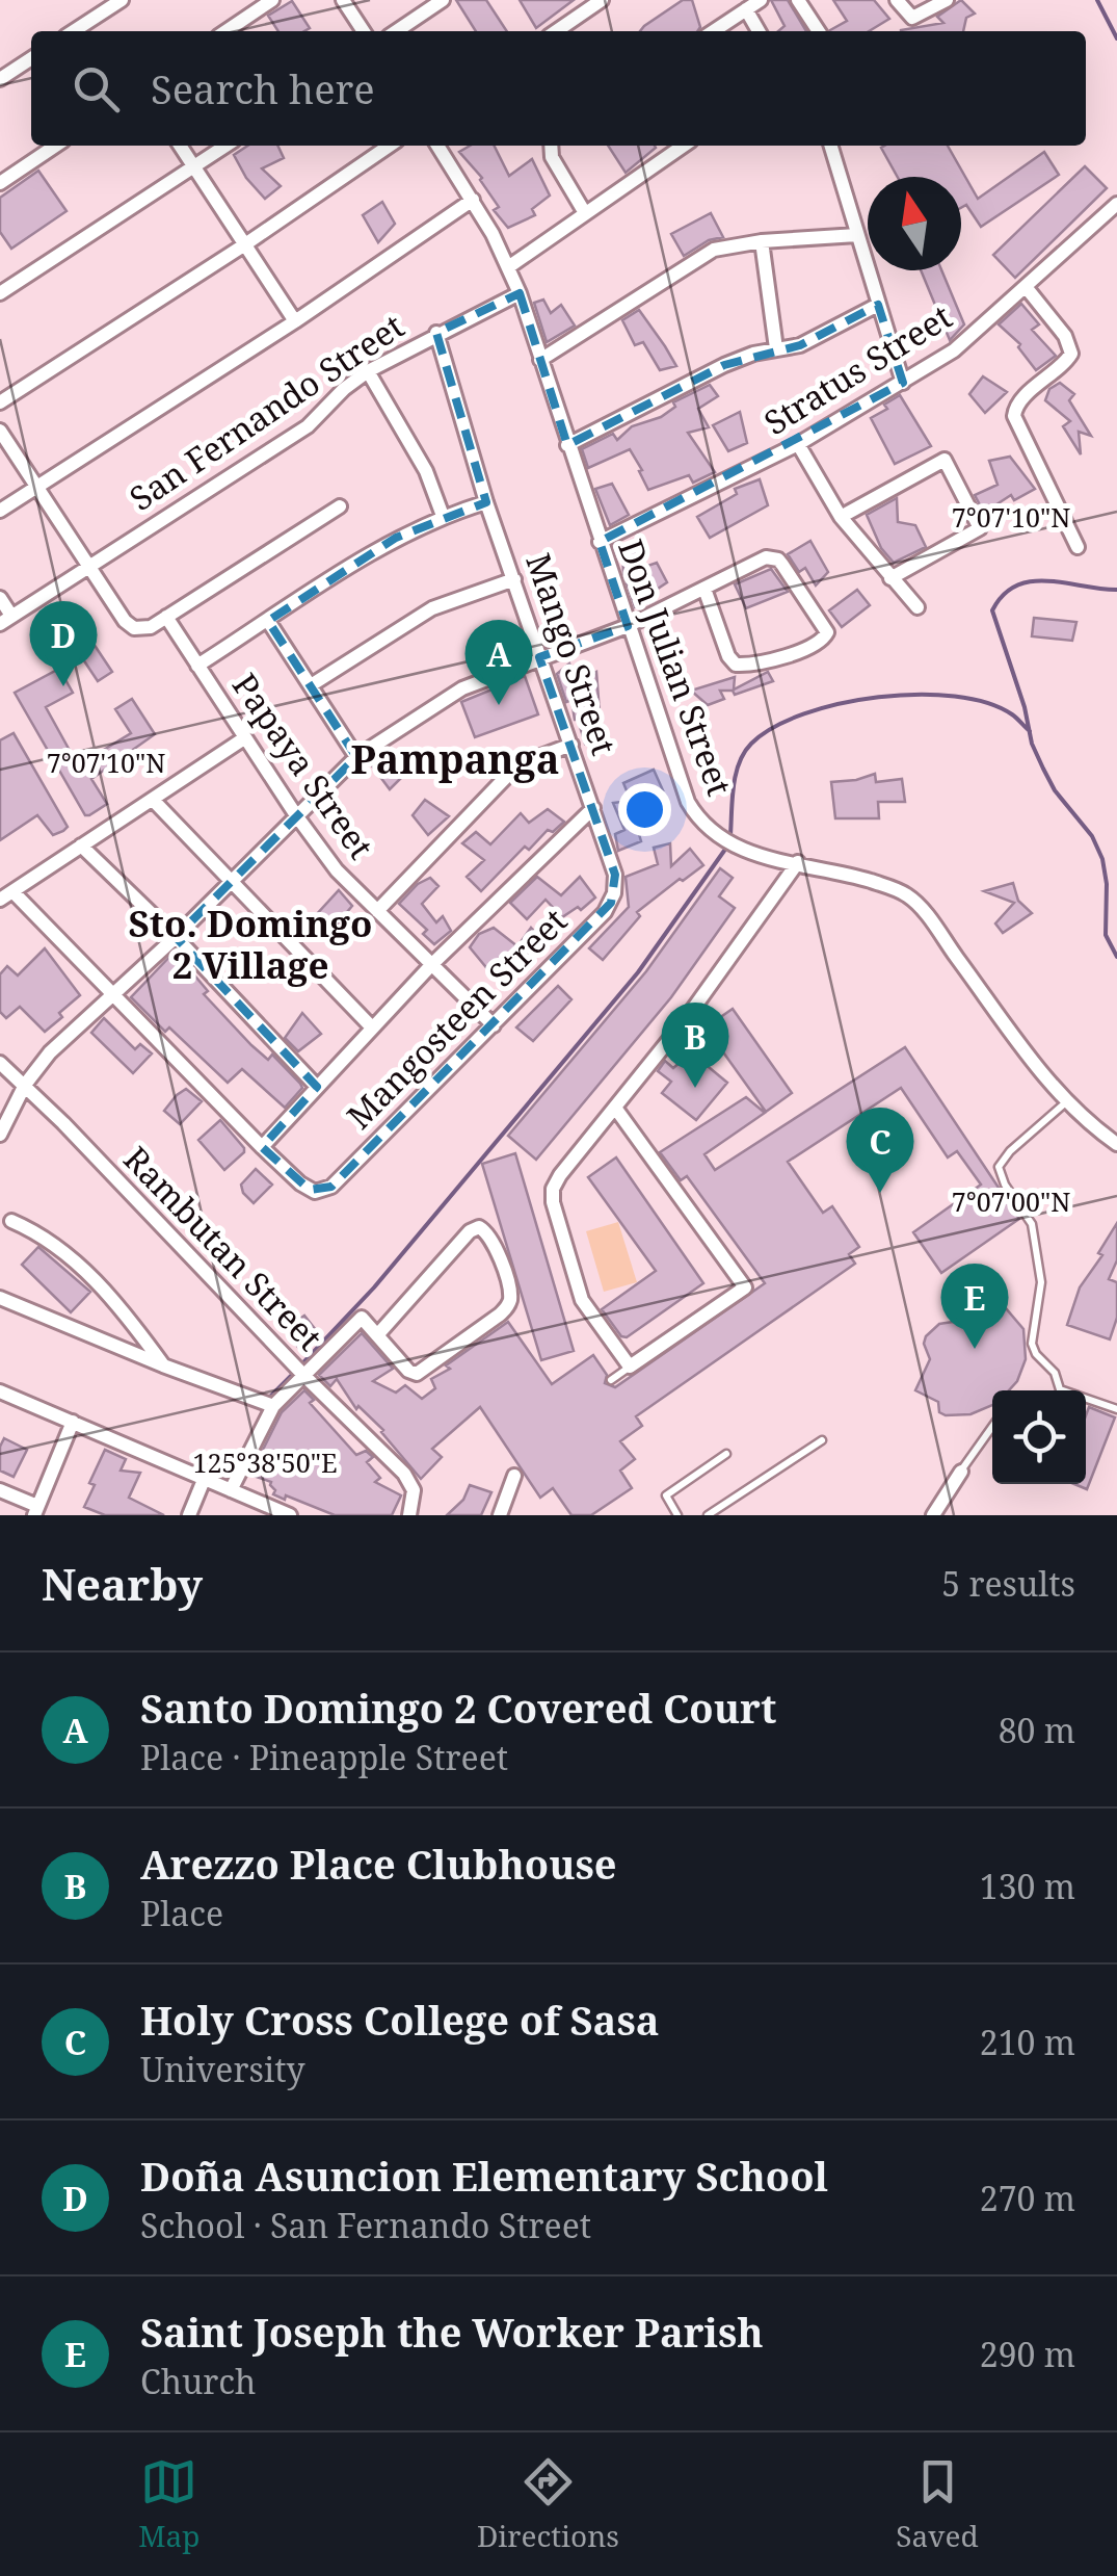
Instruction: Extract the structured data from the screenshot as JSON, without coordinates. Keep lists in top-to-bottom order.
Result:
{
  "streets": {
    "street": [
      "Stratus Street",
      "San Fernando Street",
      "Mango Street",
      "Don Julian Street",
      "Papaya Street",
      "Mangosteen Street",
      "Rambutan Street"
    ]
  },
  "crossings": [
    ["Stratus Street", "Don Julian Street"],
    ["San Fernando Street", "Mango Street"],
    ["San Fernando Street", "Don Julian Street"],
    ["Mango Street", "Mangosteen Street"],
    ["Papaya Street", "Mangosteen Street"]
  ],
  "districts": ["Pampanga", "Sto. Domingo 2 Village"],
  "north": "top",
  "page": {
    "search": "Search here",
    "pins": [
      "D",
      "A",
      "B",
      "C",
      "E"
    ],
    "heading": ["Nearby", "5 results"],
    "list": [
      {
        "mark": "A",
        "name": "Santo Domingo 2 Covered Court",
        "note": "Place · Pineapple Street",
        "value": "80 m"
      },
      {
        "mark": "B",
        "name": "Arezzo Place Clubhouse",
        "note": "Place",
        "value": "130 m"
      },
      {
        "mark": "C",
        "name": "Holy Cross College of Sasa",
        "note": "University",
        "value": "210 m"
      },
      {
        "mark": "D",
        "name": "Doña Asuncion Elementary School",
        "note": "School · San Fernando Street",
        "value": "270 m"
      },
      {
        "mark": "E",
        "name": "Saint Joseph the Worker Parish",
        "note": "Church",
        "value": "290 m"
      }
    ],
    "nav": ["Map", "Directions", "Saved"]
  },
  "coordinates": ["7°07'10\"N", "7°07'00\"N", "125°38'50\"E"]
}
